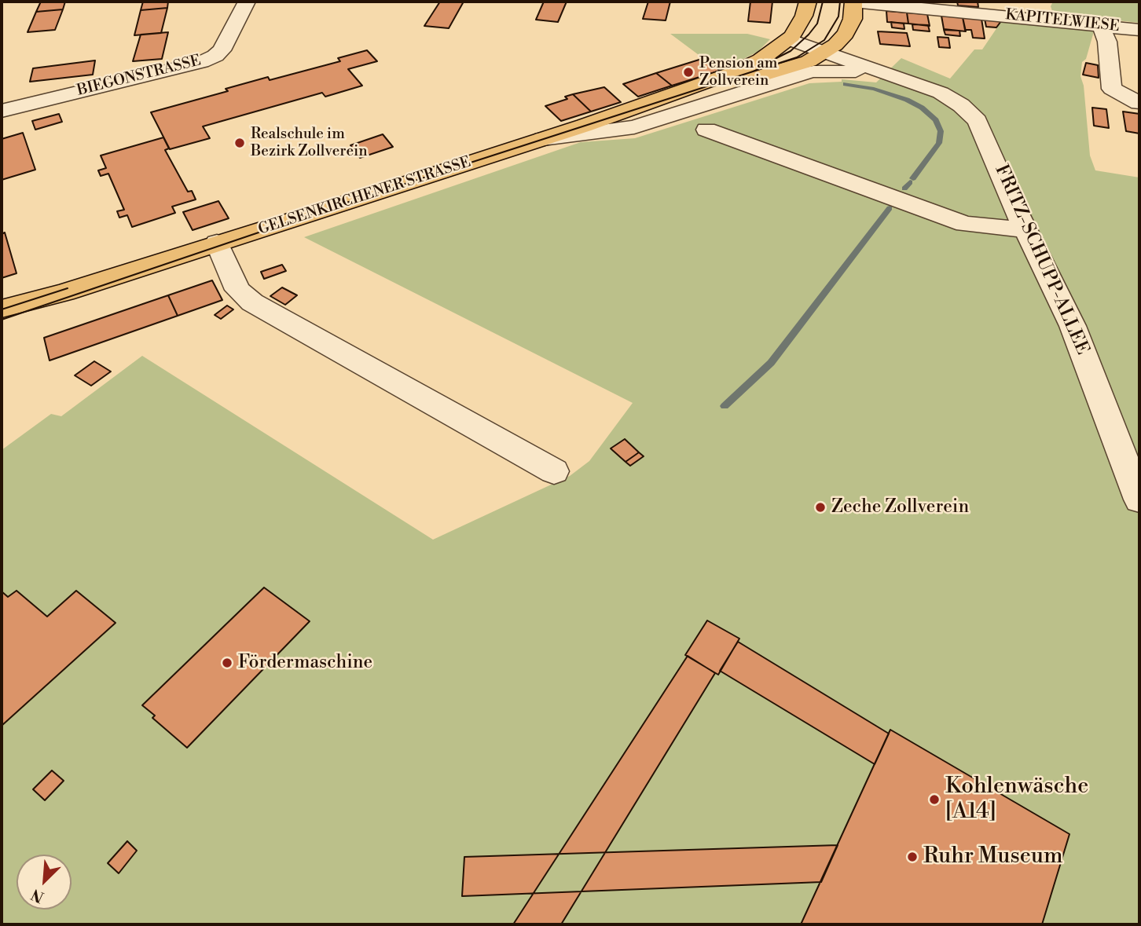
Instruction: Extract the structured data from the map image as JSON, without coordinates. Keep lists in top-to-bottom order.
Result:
{
  "streets": {
    "main road": ["GELSENKIRCHENER STRASSE"],
    "street": ["KAPITELWIESE", "BIEGONSTRASSE", "FRITZ-SCHUPP-ALLEE"]
  },
  "crossings": [
    ["GELSENKIRCHENER STRASSE", "FRITZ-SCHUPP-ALLEE"]
  ],
  "places": [
    "Pension am Zollverein",
    "Realschule im Bezirk Zollverein",
    "Zeche Zollverein",
    "Fördermaschine",
    "Kohlenwäsche [A14]",
    "Ruhr Museum"
  ],
  "north": "bottom left"
}
